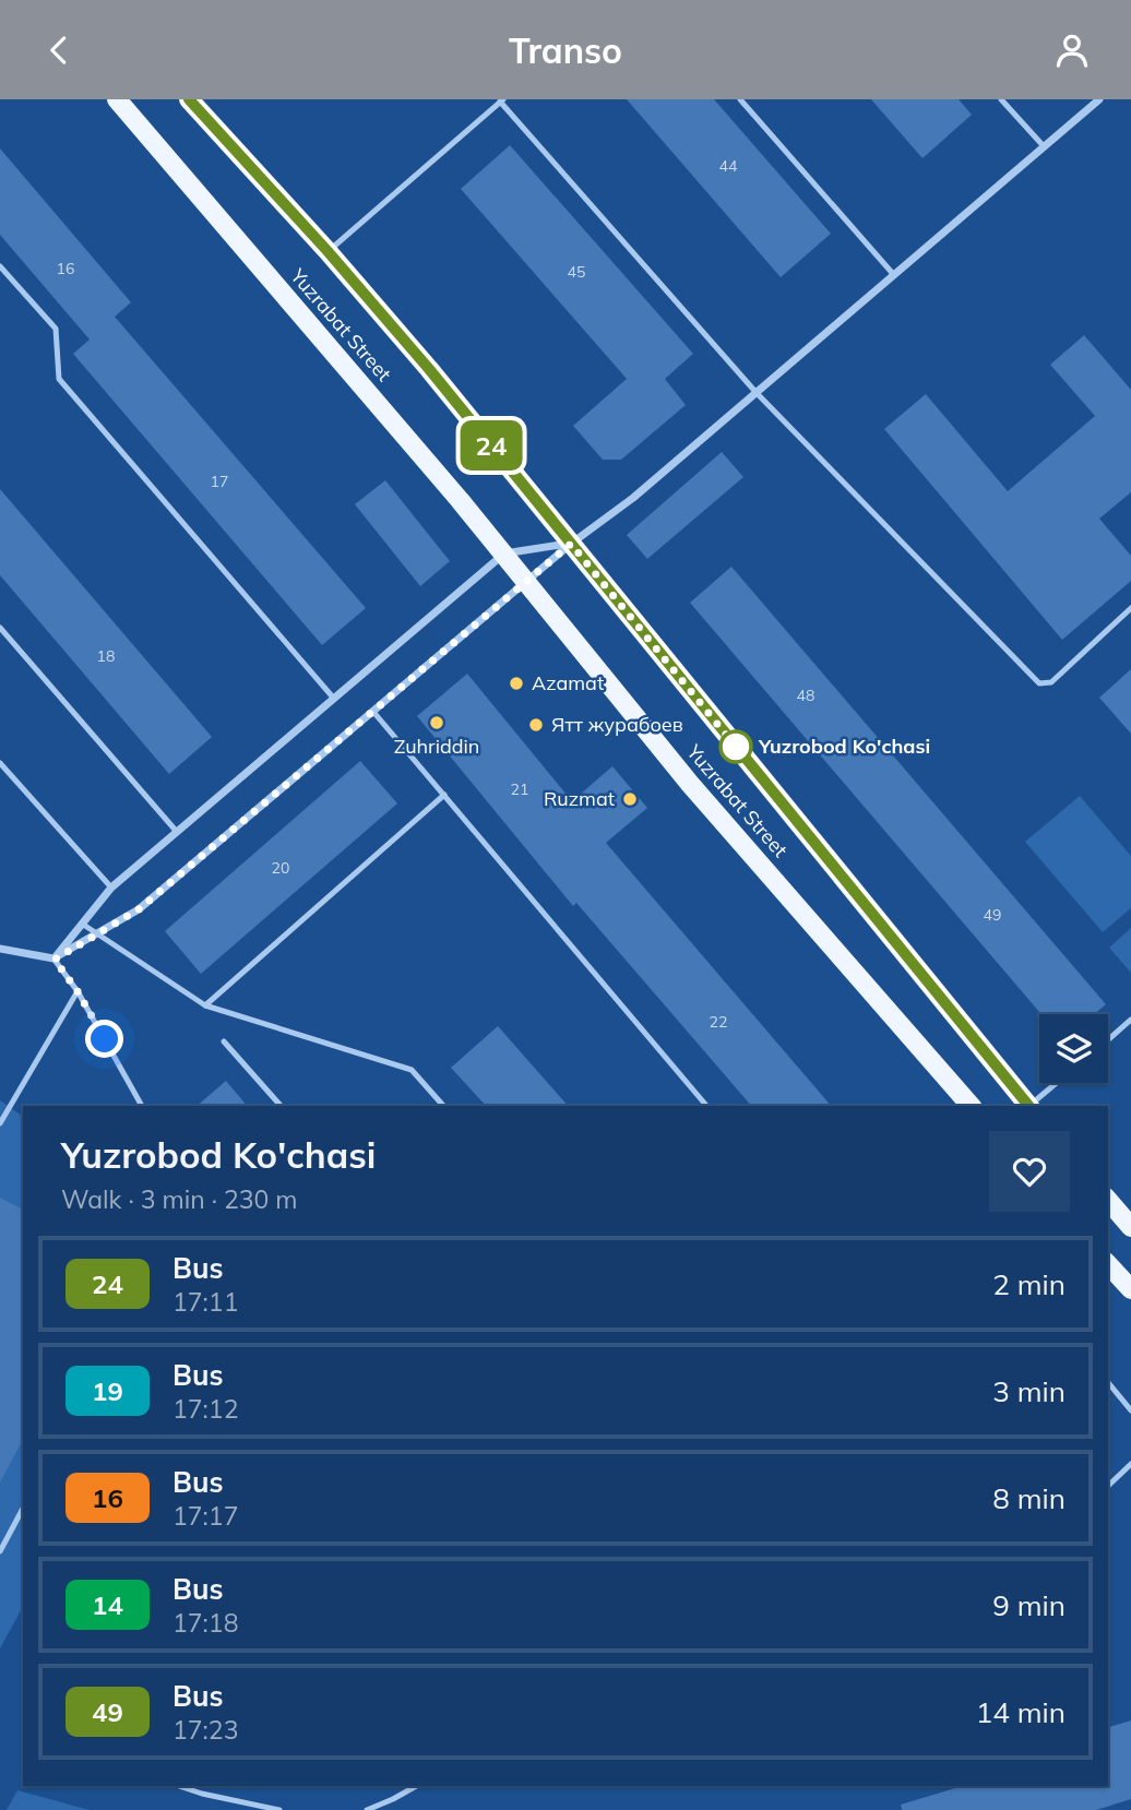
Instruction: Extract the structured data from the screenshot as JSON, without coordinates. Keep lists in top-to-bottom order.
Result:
{
  "streets": {
    "main road": ["Yuzrabat Street"]
  },
  "places": [
    "Azamat",
    "Zuhriddin",
    "Ятт журабоев",
    "Yuzrobod Ko'chasi",
    "Ruzmat"
  ],
  "lines": ["bus line 24"],
  "house_numbers": [
    "44",
    "16",
    "45",
    "17",
    "18",
    "48",
    "21",
    "20",
    "49",
    "22"
  ],
  "page": {
    "header": "Transo",
    "on_map": "24",
    "heading": ["Yuzrobod Ko'chasi", "Walk · 3 min · 230 m"],
    "list": [
      {
        "mark": "24",
        "name": "Bus",
        "note": "17:11",
        "value": "2 min"
      },
      {
        "mark": "19",
        "name": "Bus",
        "note": "17:12",
        "value": "3 min"
      },
      {
        "mark": "16",
        "name": "Bus",
        "note": "17:17",
        "value": "8 min"
      },
      {
        "mark": "14",
        "name": "Bus",
        "note": "17:18",
        "value": "9 min"
      },
      {
        "mark": "49",
        "name": "Bus",
        "note": "17:23",
        "value": "14 min"
      }
    ]
  }
}
